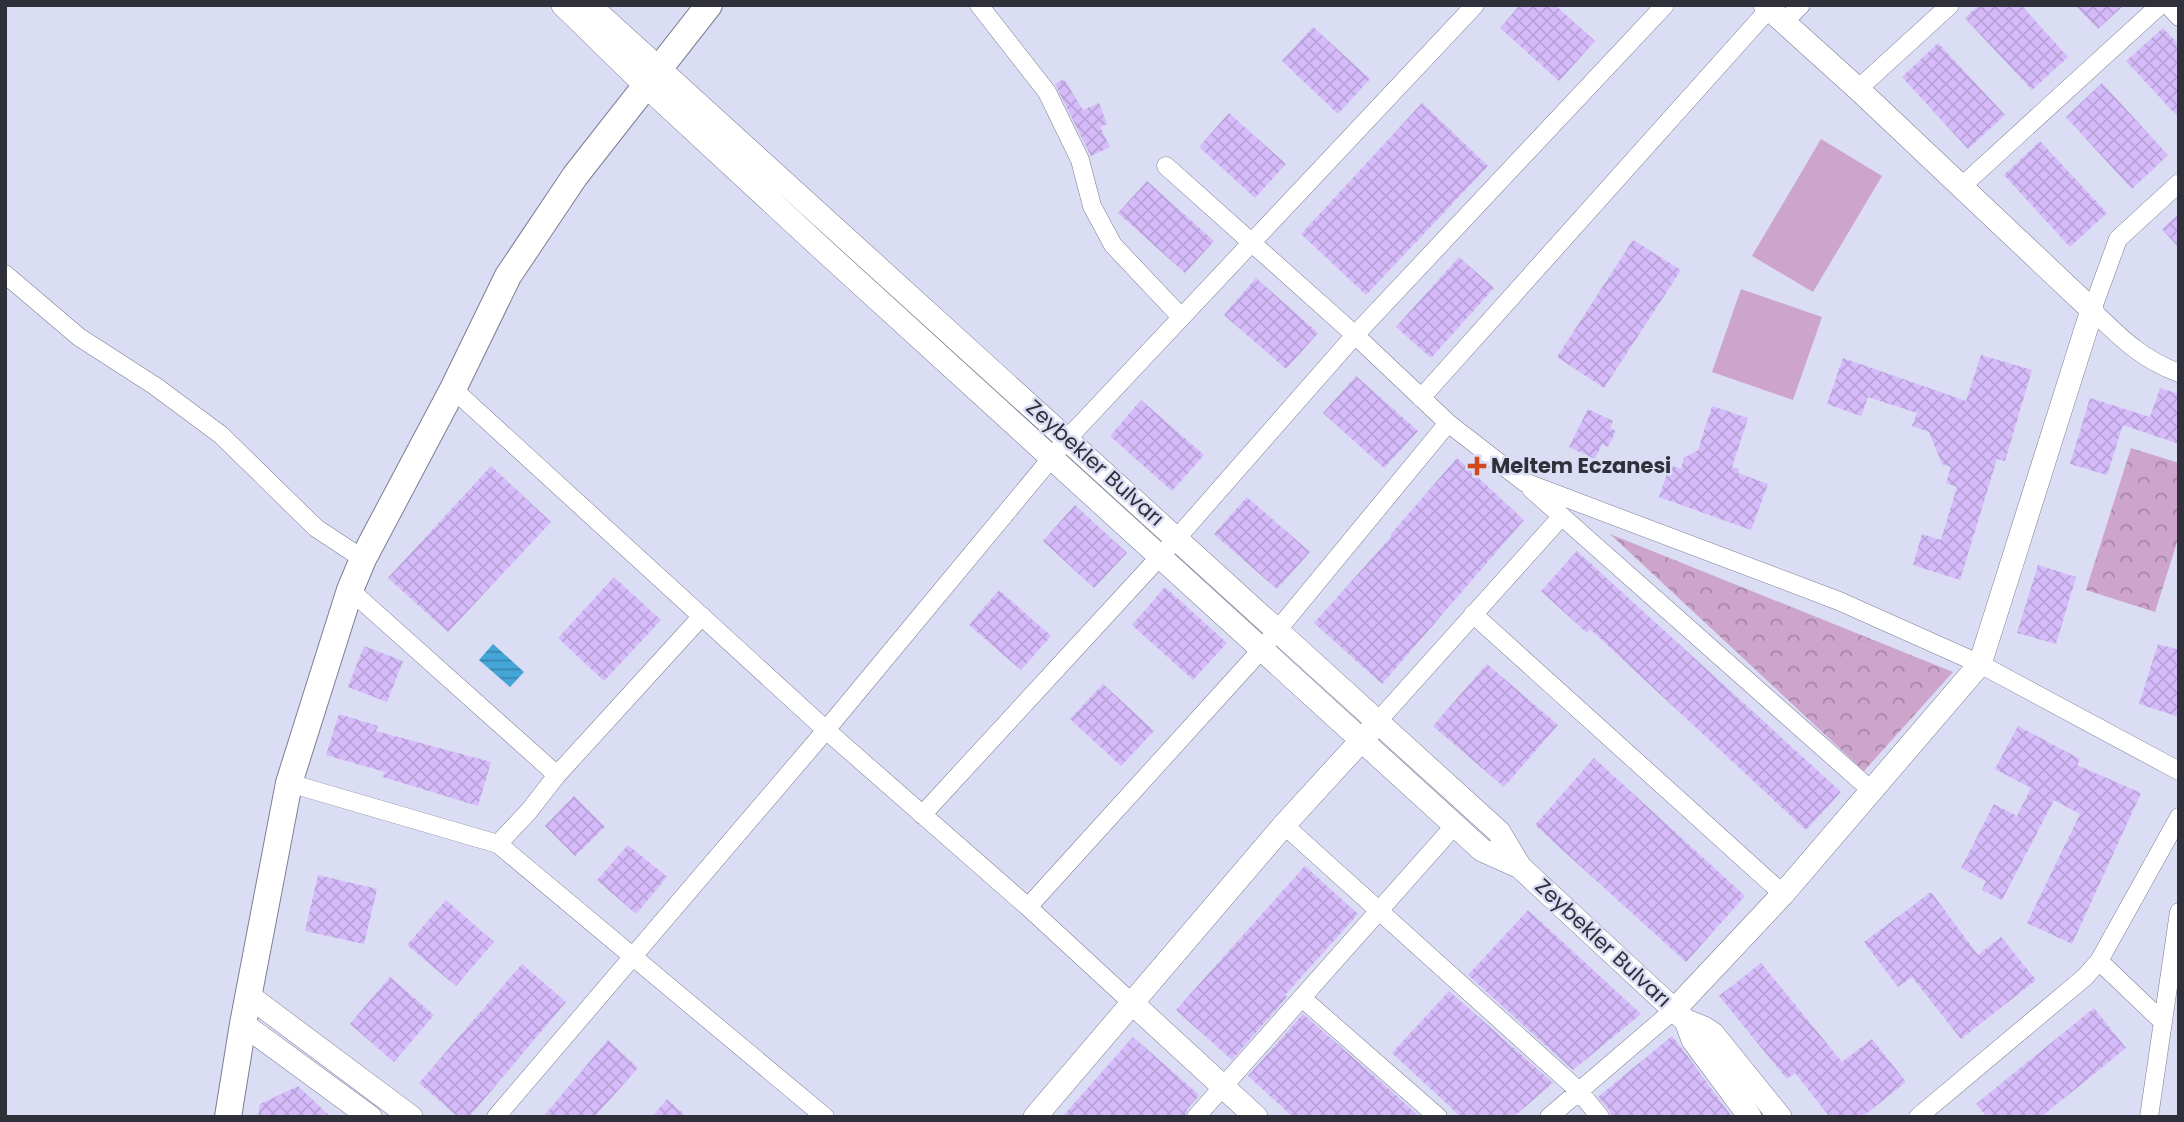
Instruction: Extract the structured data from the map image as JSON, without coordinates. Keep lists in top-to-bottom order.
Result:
{
  "streets": {
    "street": ["Zeybekler Bulvarı"]
  },
  "places": {
    "health": ["Meltem Eczanesi"]
  }
}
